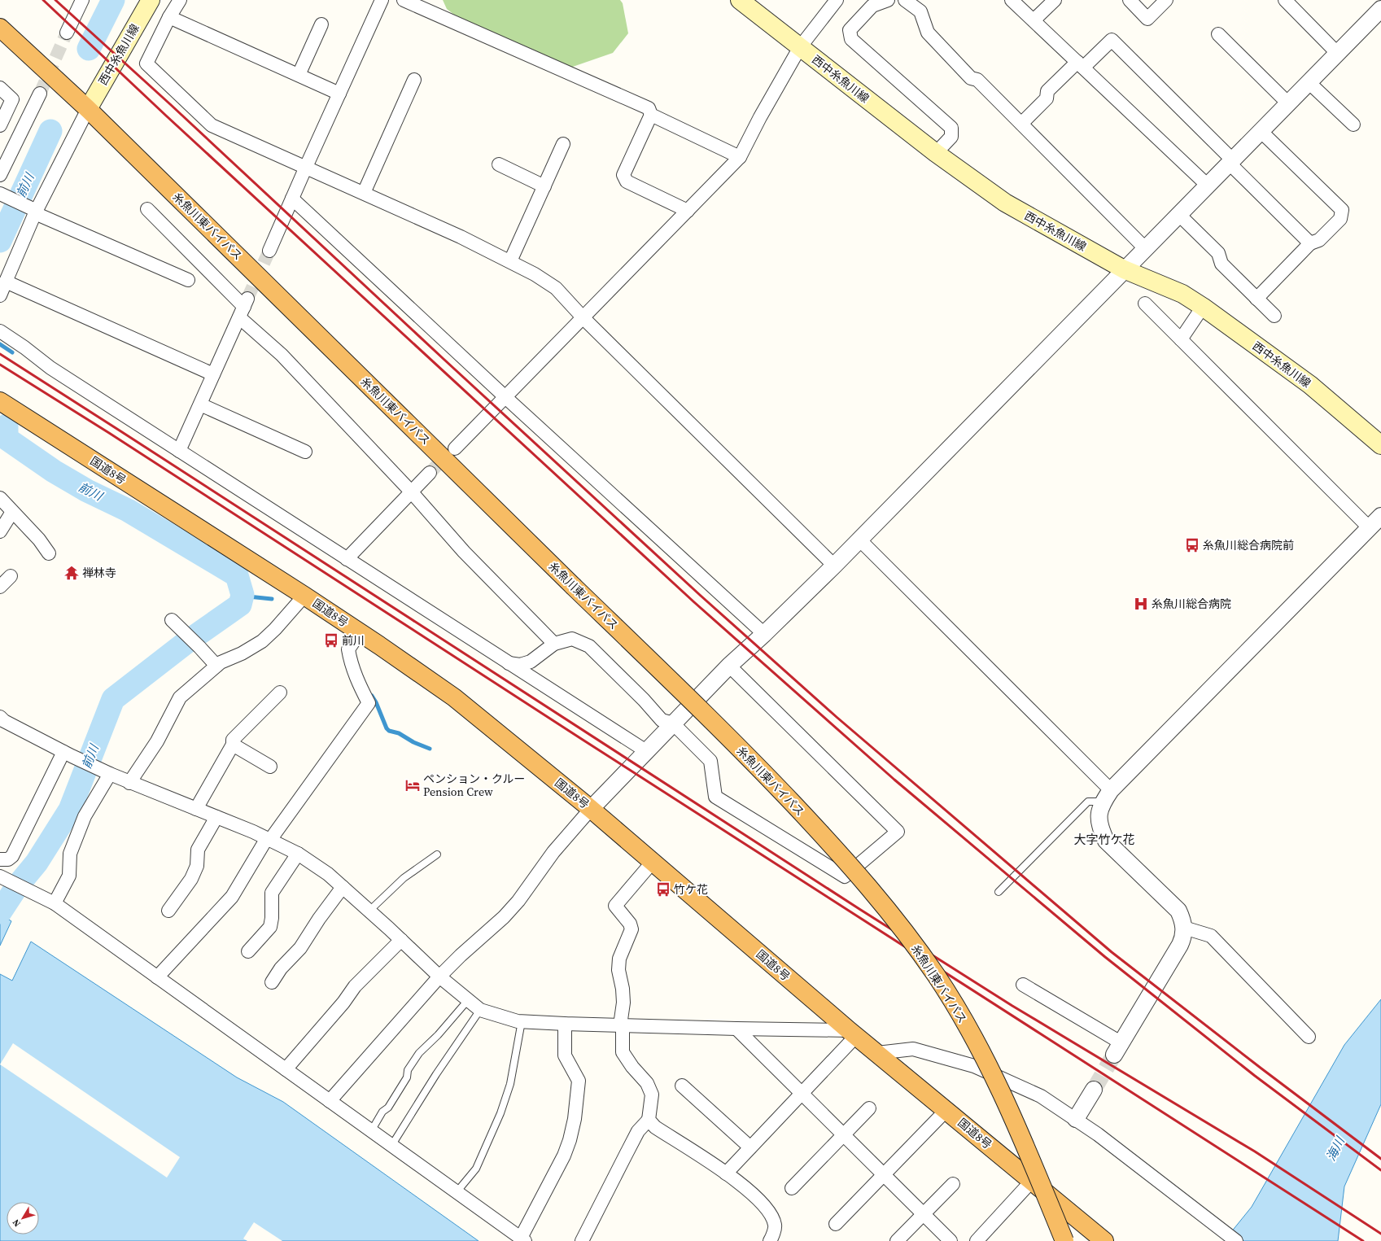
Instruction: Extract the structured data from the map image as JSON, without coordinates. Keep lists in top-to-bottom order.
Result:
{
  "streets": {
    "highway": ["糸魚川東バイパス", "国道8号"],
    "main road": ["西中糸魚川線"]
  },
  "crossings": [
    ["西中糸魚川線", "糸魚川東バイパス"]
  ],
  "districts": ["大字竹ケ花"],
  "water": ["前川", "海川"],
  "places": {
    "bus stop": ["糸魚川総合病院前", "前川", "竹ケ花"],
    "temple": ["禅林寺"],
    "hospital": ["糸魚川総合病院"],
    "hotel": ["ペンション・クルー Pension Crew"]
  },
  "north": "bottom left"
}
